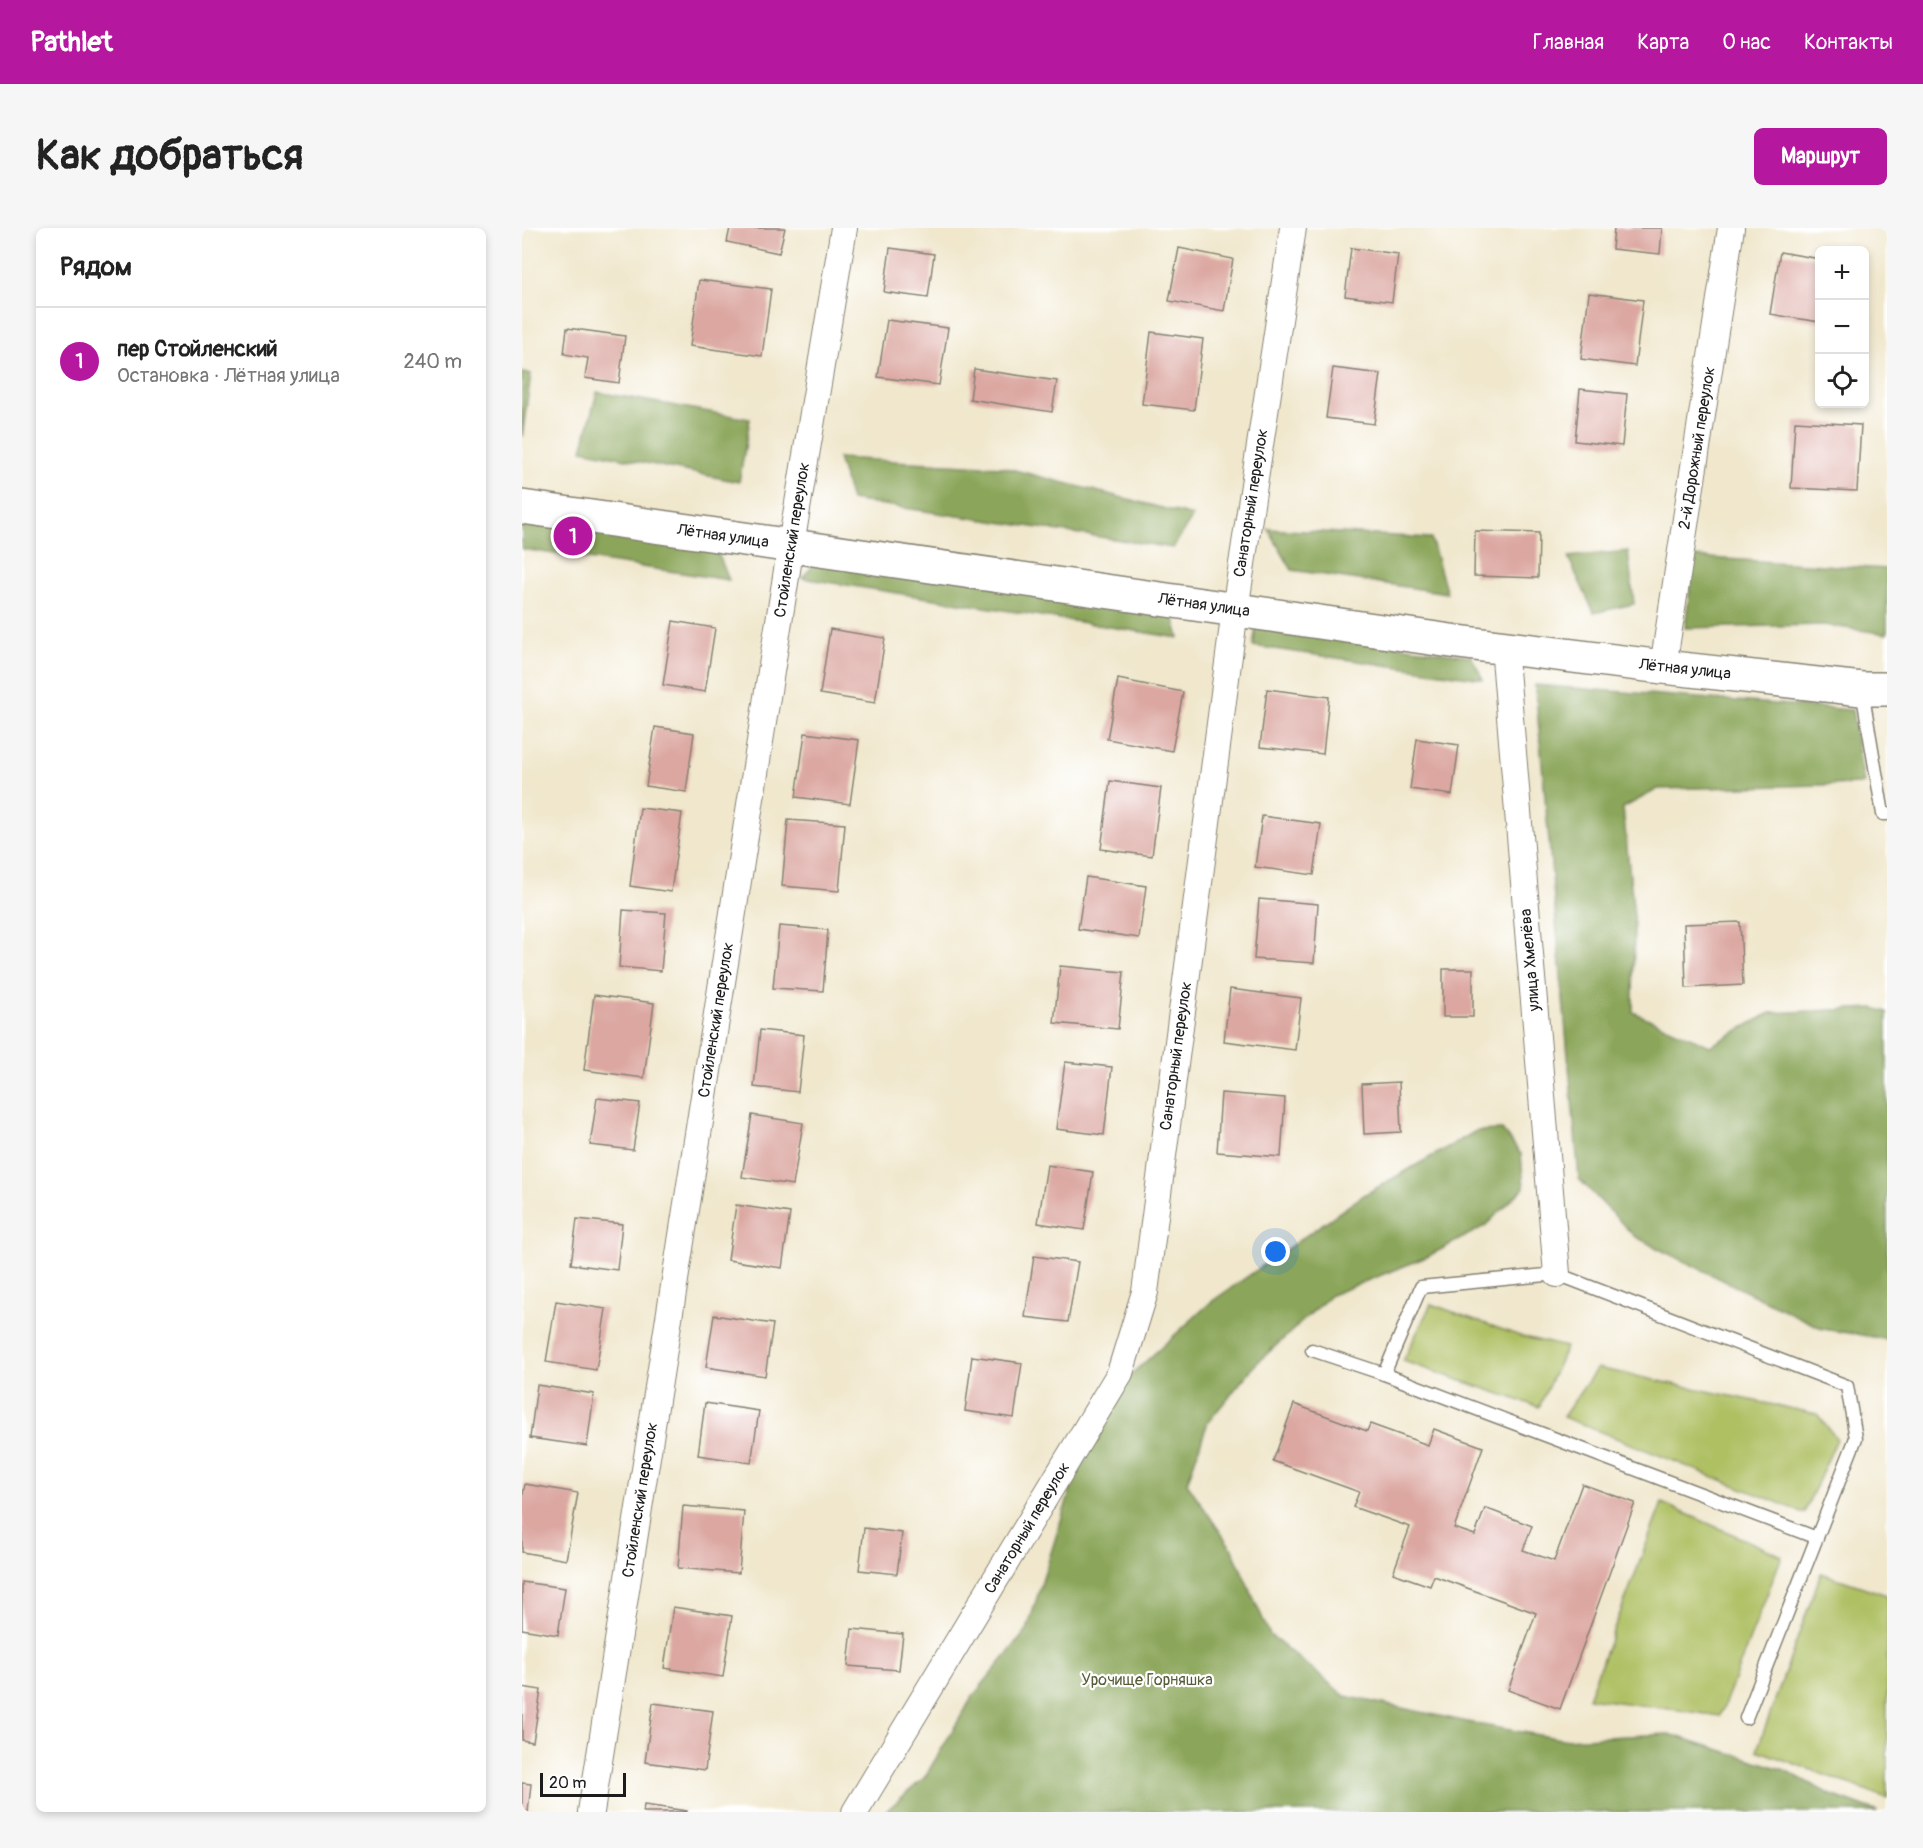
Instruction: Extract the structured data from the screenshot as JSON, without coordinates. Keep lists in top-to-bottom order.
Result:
{
  "streets": {
    "street": [
      "2-й Дорожный переулок",
      "Санаторный переулок",
      "Лётная улица",
      "Стойленский переулок",
      "улица Хмелёва"
    ]
  },
  "crossings": [
    ["2-й Дорожный переулок", "Лётная улица"],
    ["Санаторный переулок", "Лётная улица"],
    ["Лётная улица", "Стойленский переулок"],
    ["Лётная улица", "улица Хмелёва"]
  ],
  "parks": ["Урочище Горняшка"],
  "scale_bar": "20 m",
  "page": {
    "header": "Pathlet",
    "nav": [
      "Главная",
      "Карта",
      "О нас",
      "Контакты"
    ],
    "buttons": "Маршрут",
    "title": "Как добраться",
    "heading": "Рядом",
    "map_buttons": ["+", "−"],
    "list": [
      {
        "mark": "1",
        "name": "пер Стойленский",
        "note": "Остановка · Лётная улица",
        "value": "240 m"
      }
    ],
    "pins": "1",
    "scale": "20 m"
  }
}
